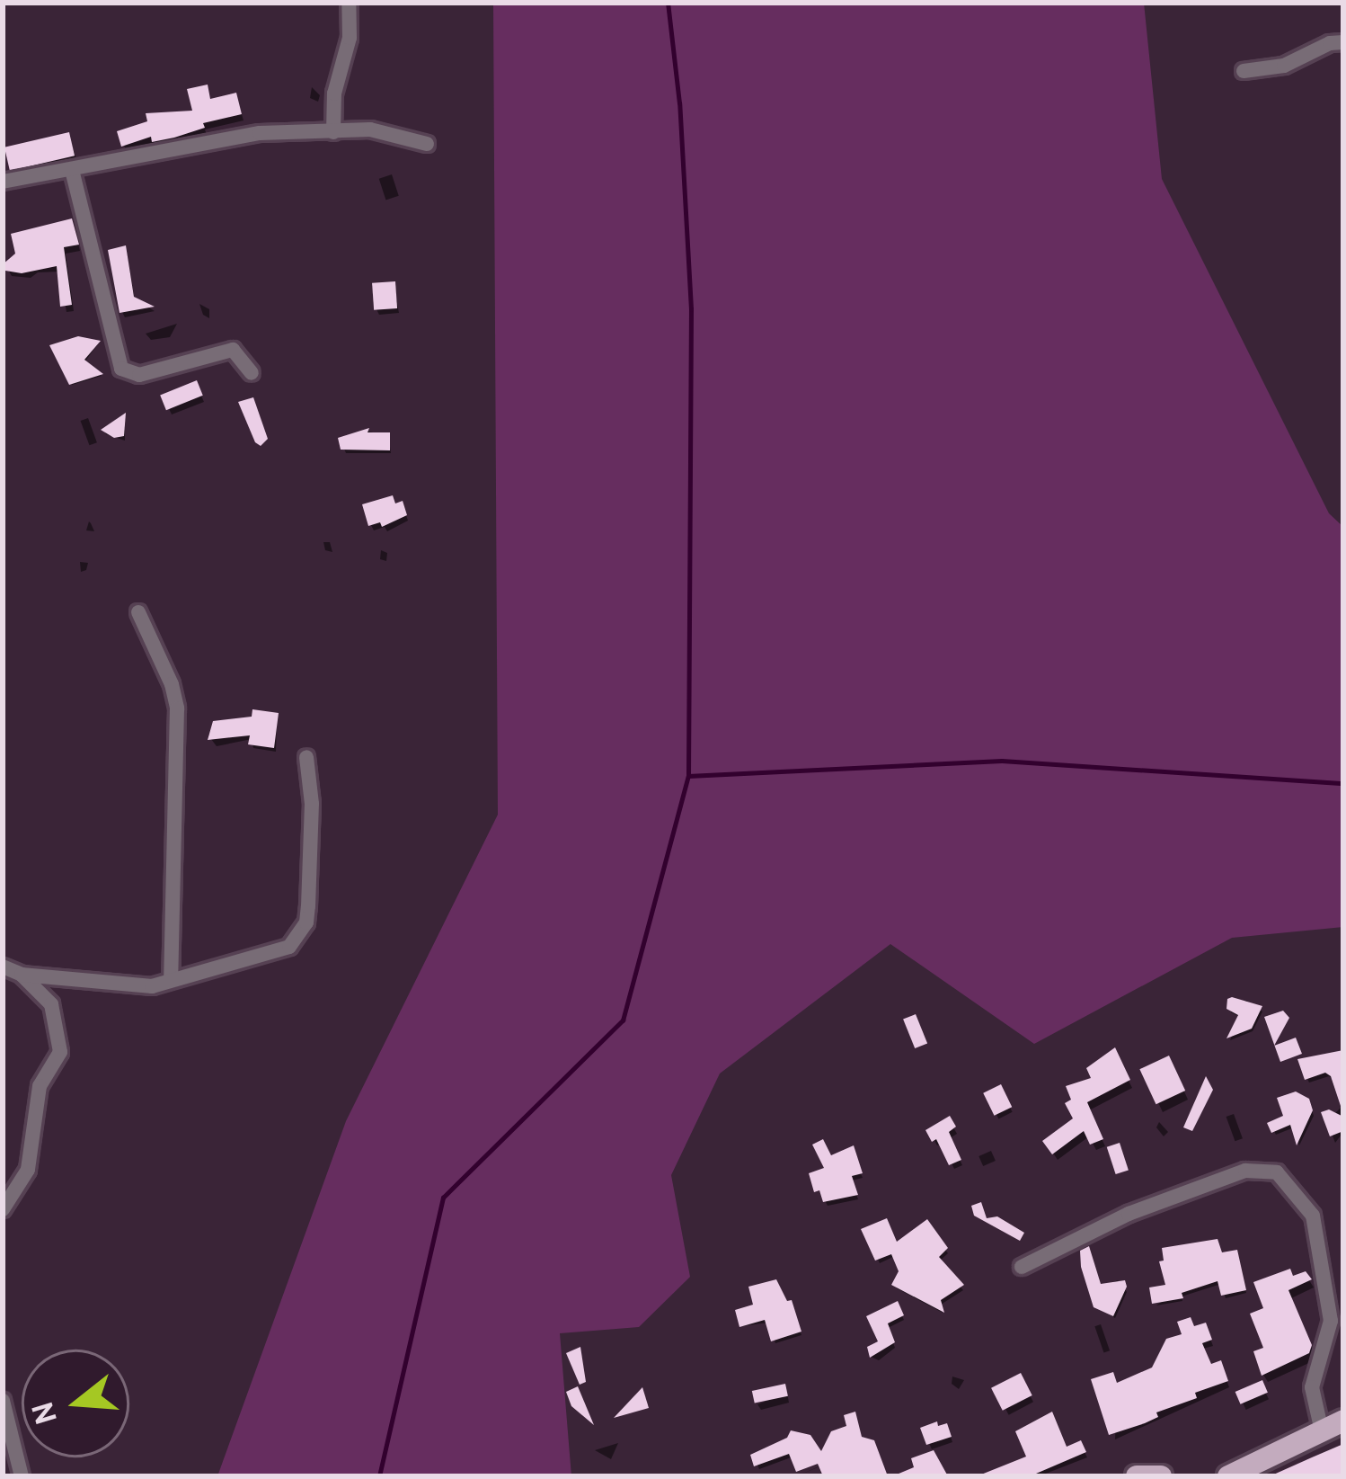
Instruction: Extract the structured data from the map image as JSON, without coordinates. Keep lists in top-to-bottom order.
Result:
{
  "north": "left"
}
